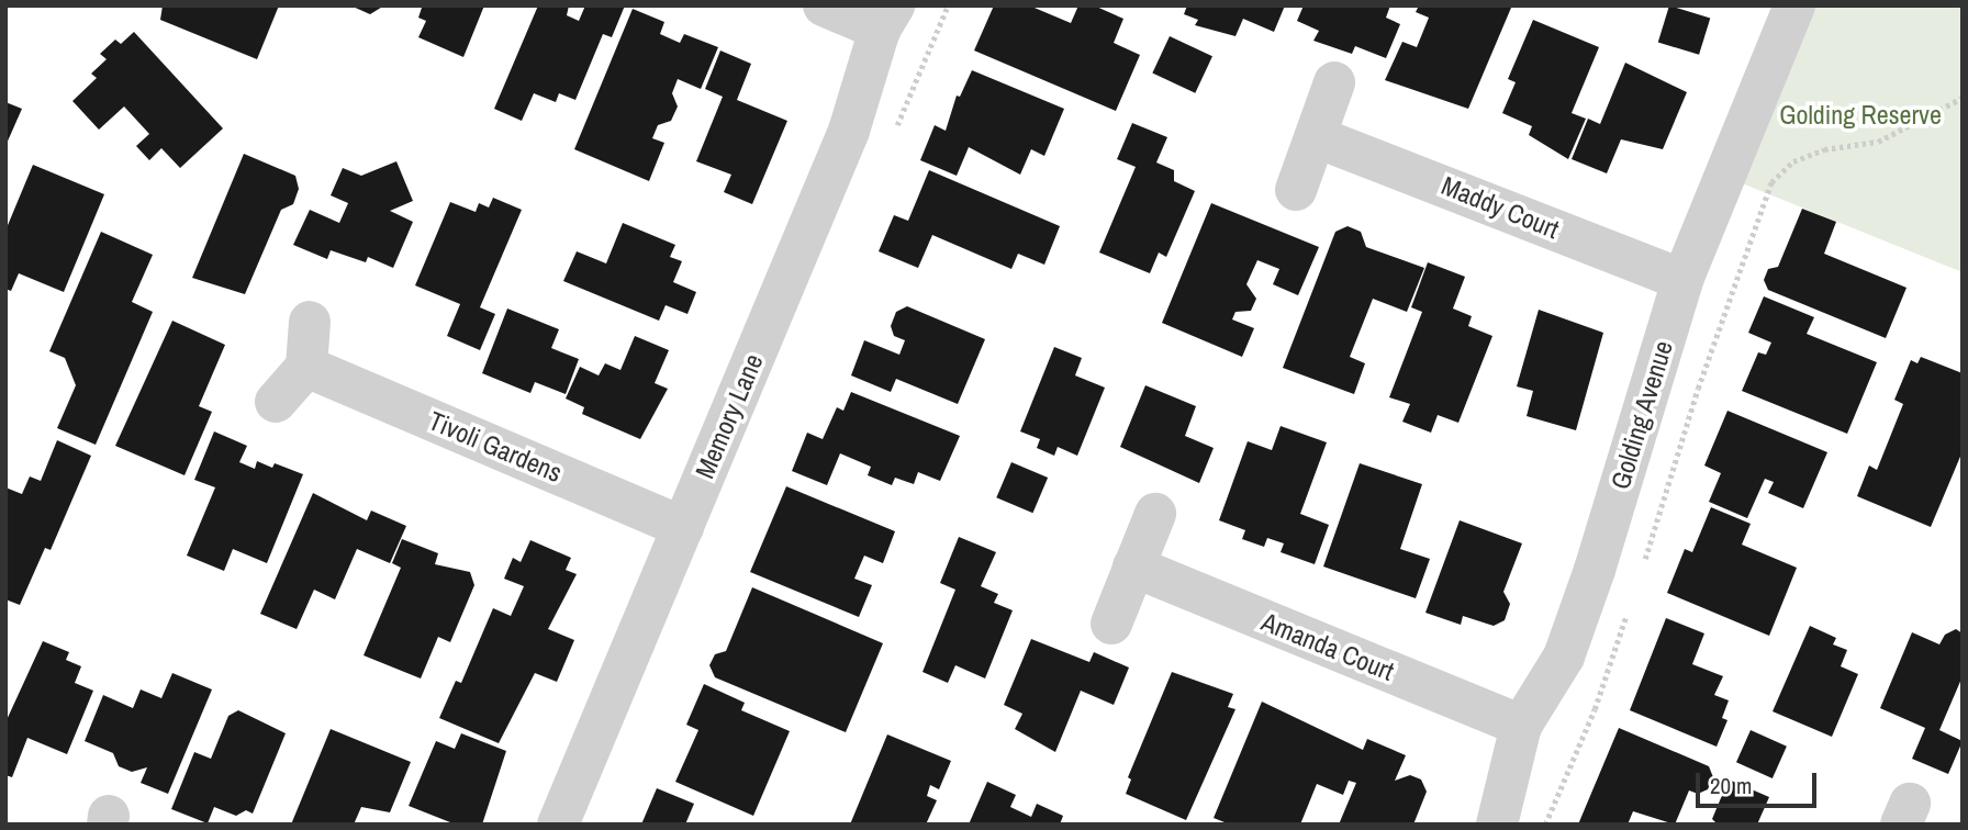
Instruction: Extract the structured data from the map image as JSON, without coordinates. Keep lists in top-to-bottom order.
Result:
{
  "streets": {
    "street": [
      "Maddy Court",
      "Golding Avenue",
      "Memory Lane",
      "Tivoli Gardens",
      "Amanda Court"
    ]
  },
  "crossings": [
    ["Maddy Court", "Golding Avenue"],
    ["Golding Avenue", "Amanda Court"],
    ["Memory Lane", "Tivoli Gardens"]
  ],
  "parks": ["Golding Reserve"],
  "scale_bar": "20 m"
}
